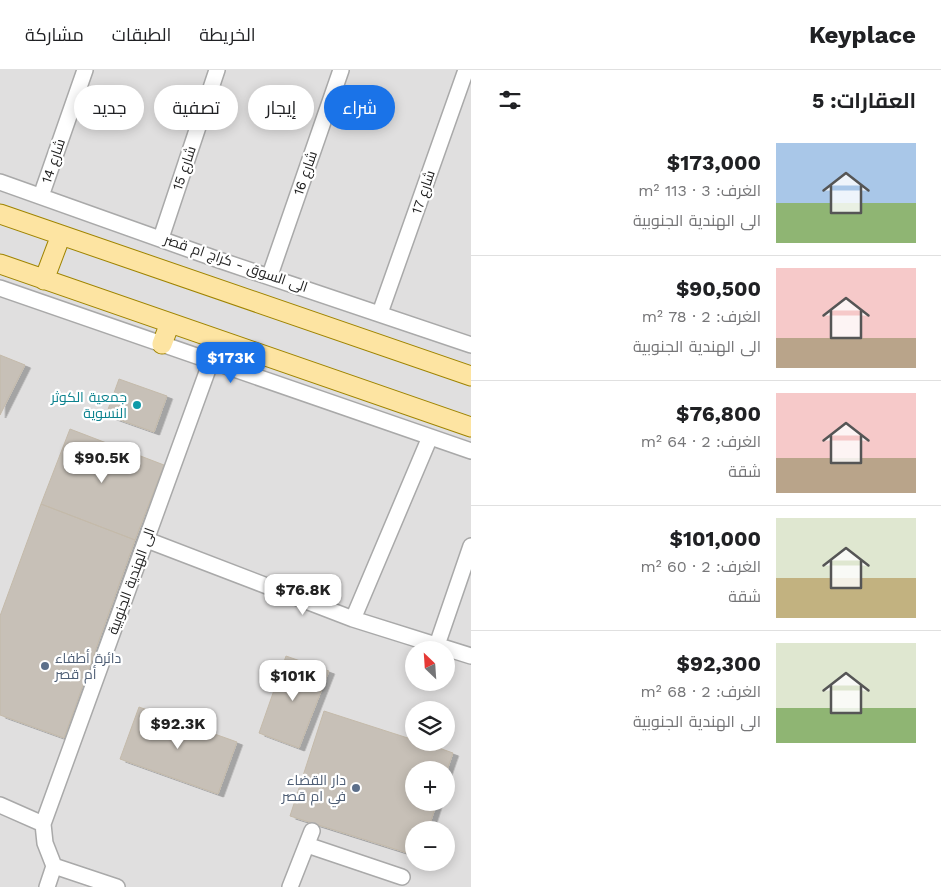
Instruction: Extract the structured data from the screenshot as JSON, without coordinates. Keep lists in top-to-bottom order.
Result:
{
  "streets": {
    "street": [
      "شارع 14",
      "شارع 15",
      "شارع 16",
      "شارع 17",
      "الى السوق - كراج ام قصر",
      "الى الهندية الجنوبية"
    ]
  },
  "crossings": [
    ["شارع 14", "الى السوق - كراج ام قصر"],
    ["شارع 15", "الى السوق - كراج ام قصر"],
    ["شارع 16", "الى السوق - كراج ام قصر"],
    ["شارع 17", "الى السوق - كراج ام قصر"]
  ],
  "places": ["جمعية الكوثر النسوية", "دائرة أطفاء أم قصر", "دار القضاء في ام قصر"],
  "north": "top left",
  "page": {
    "header": "Keyplace",
    "nav": ["الخريطة", "الطبقات", "مشاركة"],
    "heading": "العقارات: 5",
    "chip": [
      "شراء",
      "إيجار",
      "تصفية",
      "جديد"
    ],
    "list": [
      {
        "name": "$173,000",
        "note": "الغرف: 3 · 113 m² · الى الهندية الجنوبية"
      },
      {
        "name": "$90,500",
        "note": "الغرف: 2 · 78 m² · الى الهندية الجنوبية"
      },
      {
        "name": "$76,800",
        "note": "الغرف: 2 · 64 m² · شقة"
      },
      {
        "name": "$101,000",
        "note": "الغرف: 2 · 60 m² · شقة"
      },
      {
        "name": "$92,300",
        "note": "الغرف: 2 · 68 m² · الى الهندية الجنوبية"
      }
    ],
    "price": [
      "$173K",
      "$90.5K",
      "$76.8K",
      "$101K",
      "$92.3K"
    ],
    "map_buttons": ["+", "−"]
  }
}
